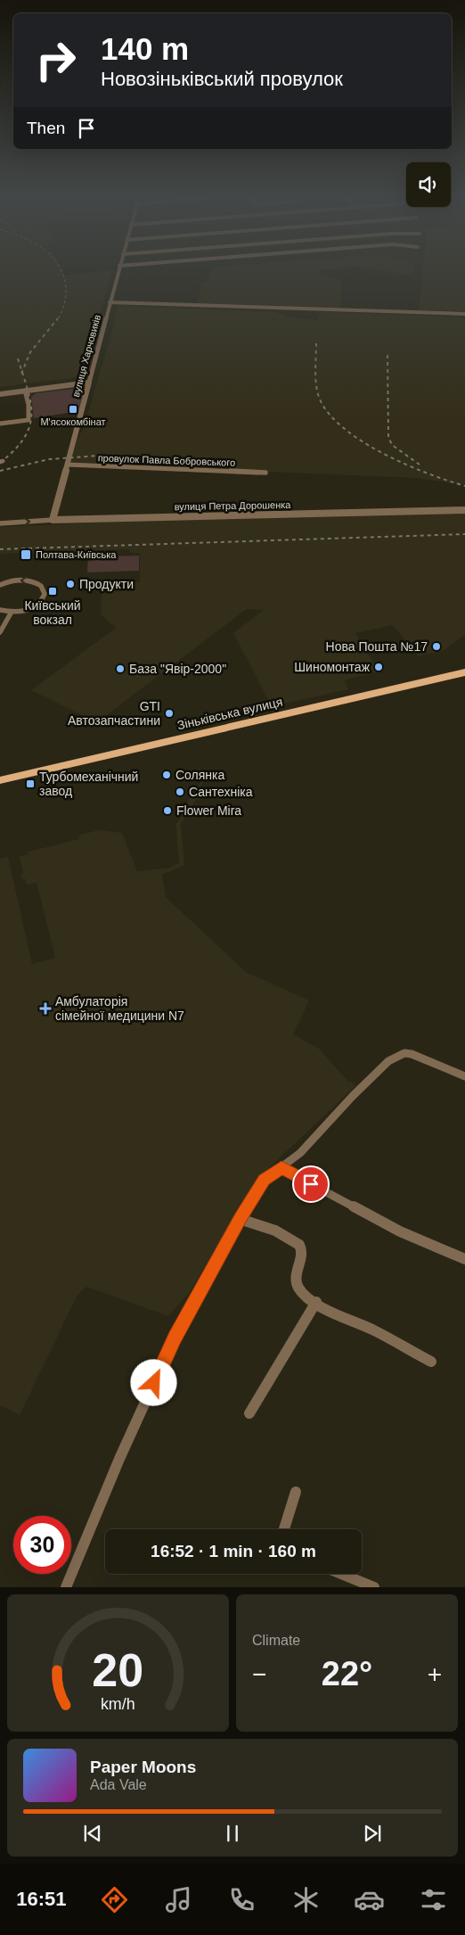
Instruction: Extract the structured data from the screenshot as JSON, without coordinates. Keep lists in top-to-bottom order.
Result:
{
  "streets": {
    "main road": ["Зіньківська вулиця"],
    "street": ["вулиця Харчовиків", "провулок Павла Бобровського", "вулиця Петра Дорошенка"]
  },
  "crossings": [
    ["вулиця Харчовиків", "провулок Павла Бобровського"],
    ["вулиця Харчовиків", "вулиця Петра Дорошенка"]
  ],
  "places": {
    "transit": [
      "М'ясокомбінат",
      "Полтава-Київська",
      "Київський вокзал",
      "Турбомеханічний завод"
    ],
    "other": [
      "Продукти",
      "Нова Пошта №17",
      "Шиномонтаж",
      "База \"Явір-2000\"",
      "GTI Автозапчастини",
      "Солянка",
      "Сантехніка",
      "Flower Mira"
    ],
    "health": ["Амбулаторія сімейної медицини N7"]
  },
  "page": {
    "turn": ["140 m", "Новозіньківський провулок"],
    "then": "Then",
    "limit": "30",
    "trip": "16:52 · 1 min · 160 m",
    "tile": "Climate",
    "heat": ["−", "22°", "+"],
    "song": ["Paper Moons", "Ada Vale"],
    "tabs": "16:51",
    "gauge": ["20", "km/h"]
  }
}
